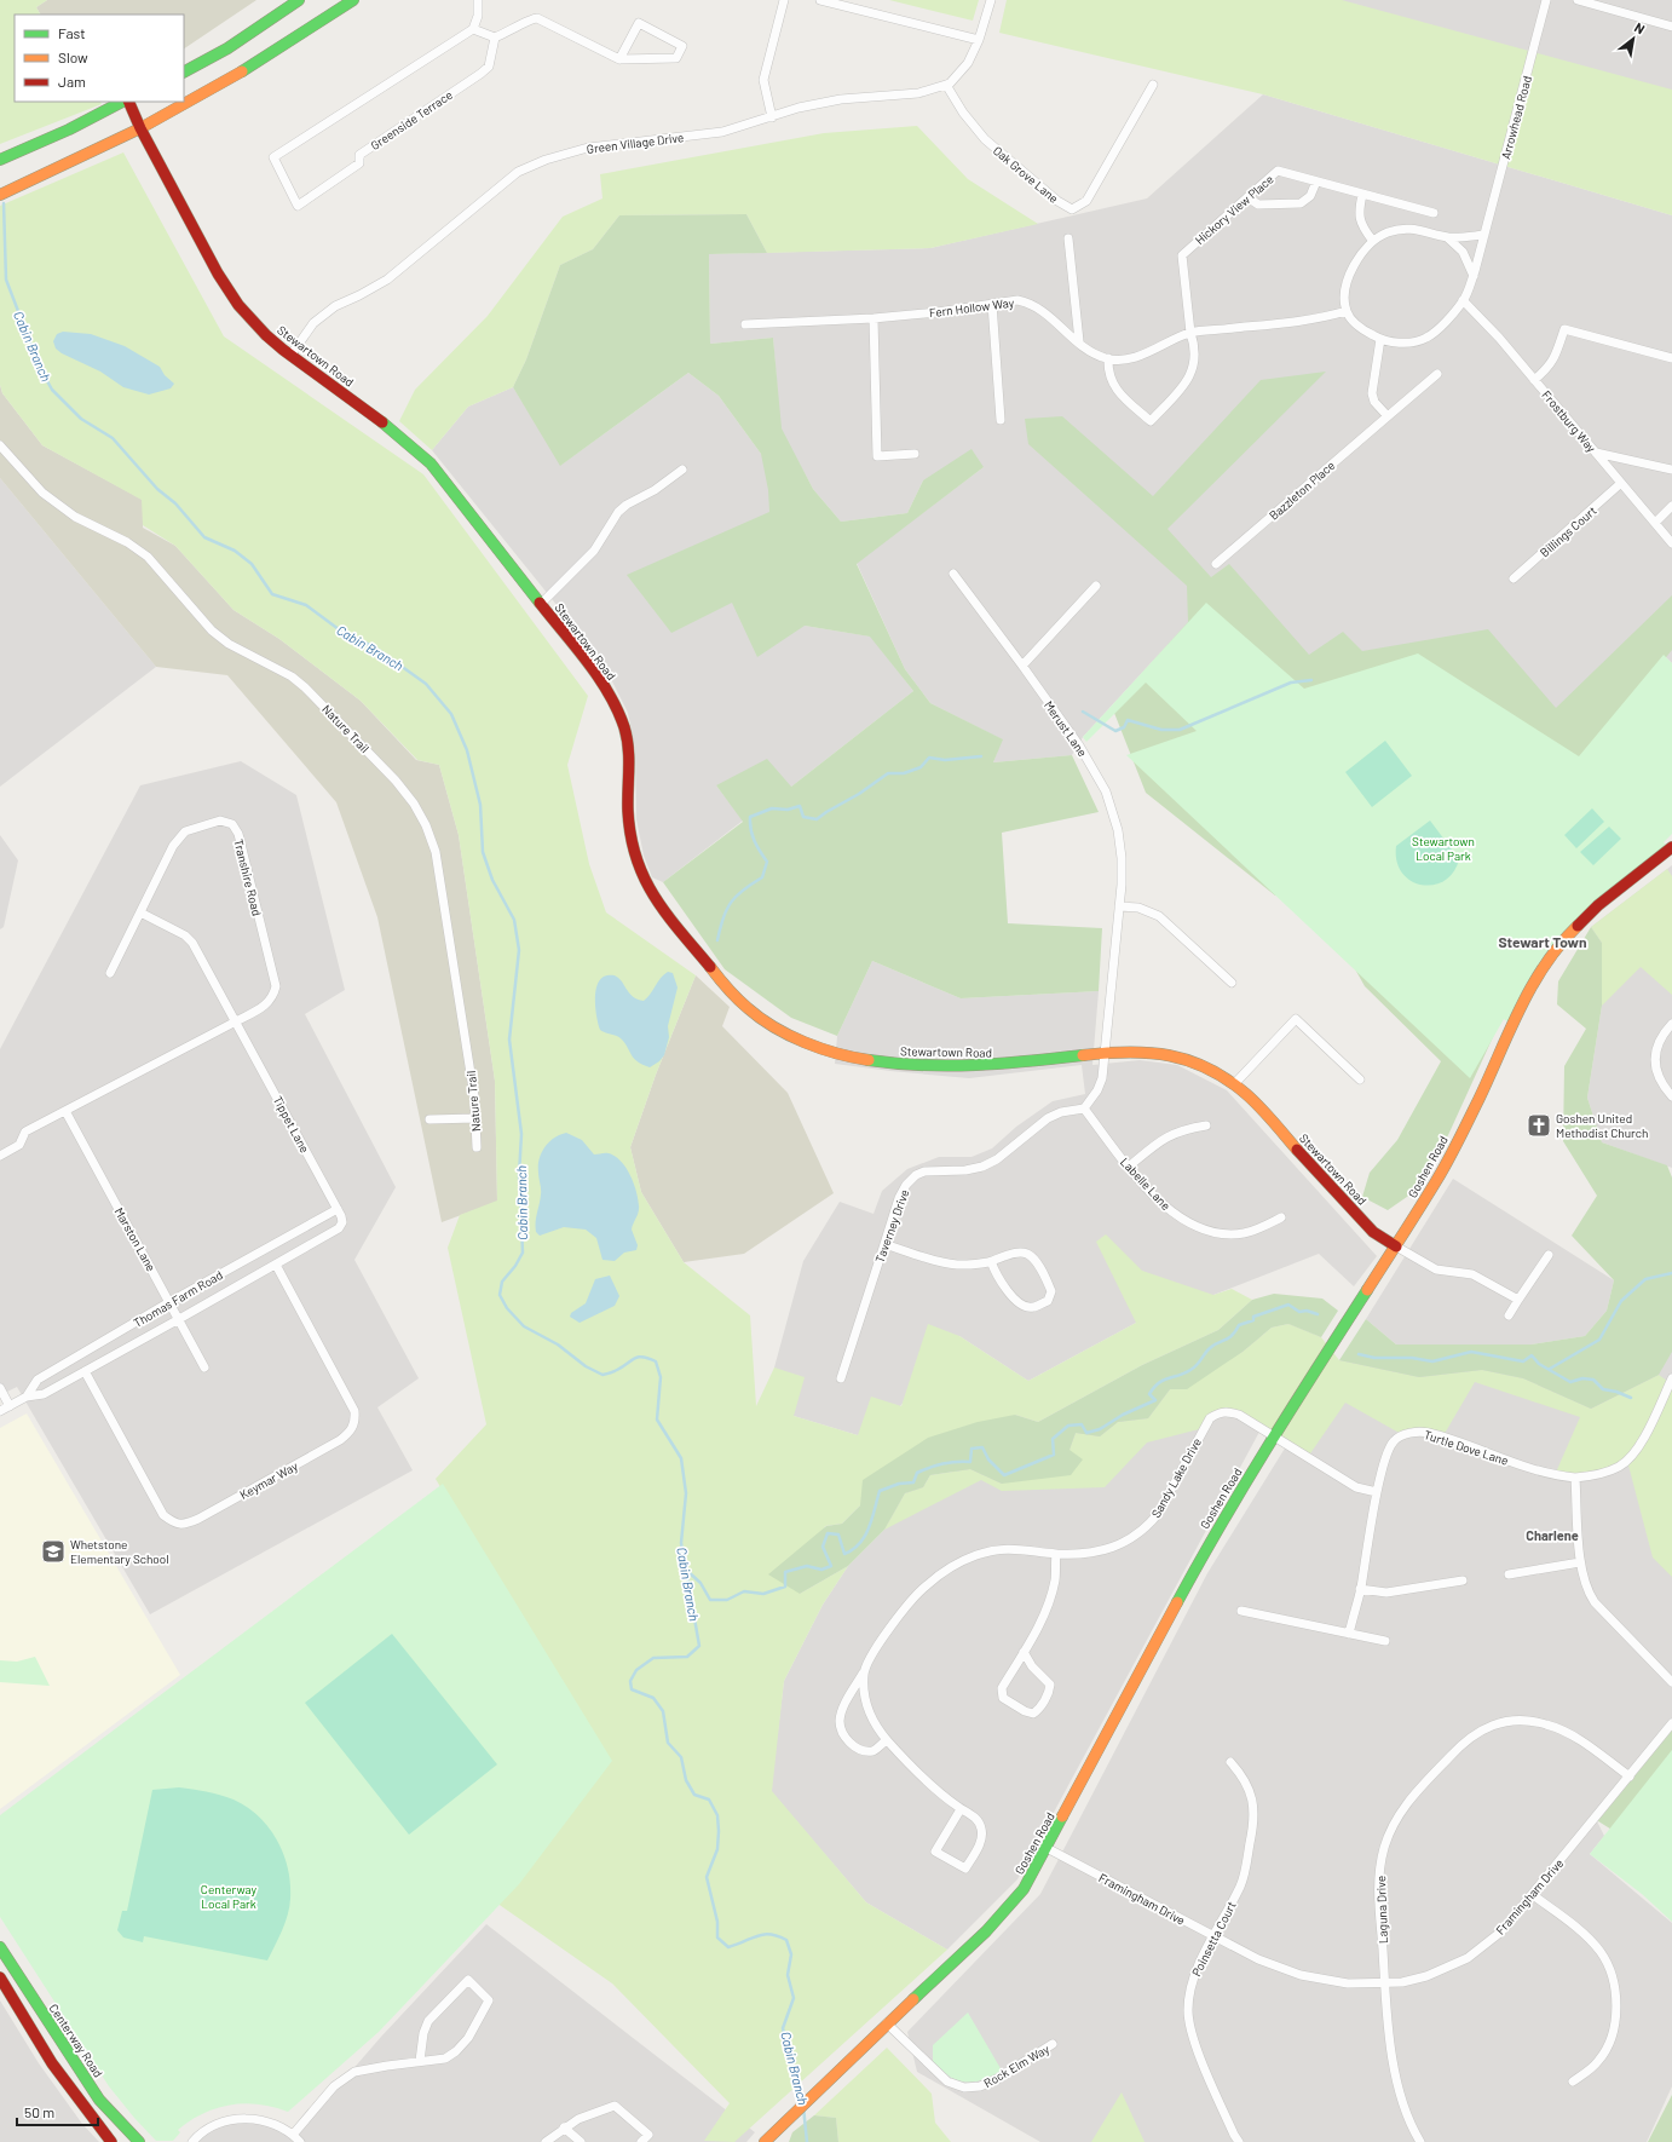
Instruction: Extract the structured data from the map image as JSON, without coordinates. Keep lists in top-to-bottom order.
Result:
{
  "streets": {
    "street": [
      "Arrowhead Road",
      "Greenside Terrace",
      "Green Village Drive",
      "Oak Grove Lane",
      "Hickory View Place",
      "Fern Hollow Way",
      "Stewartown Road",
      "Frostburg Way",
      "Bazzleton Place",
      "Billings Court",
      "Nature Trail",
      "Merust Lane",
      "Transhire Road",
      "Tippet Lane",
      "Goshen Road",
      "Labelle Lane",
      "Taverney Drive",
      "Marston Lane",
      "Thomas Farm Road",
      "Turtle Dove Lane",
      "Sandy Lake Drive",
      "Keymar Way",
      "Framingham Drive",
      "Laguna Drive",
      "Poinsetta Court",
      "Centerway Road",
      "Rock Elm Way"
    ]
  },
  "crossings": [
    ["Arrowhead Road", "Fern Hollow Way"],
    ["Arrowhead Road", "Frostburg Way"],
    ["Green Village Drive", "Oak Grove Lane"],
    ["Green Village Drive", "Stewartown Road"],
    ["Hickory View Place", "Fern Hollow Way"],
    ["Fern Hollow Way", "Frostburg Way"],
    ["Stewartown Road", "Merust Lane"],
    ["Stewartown Road", "Goshen Road"],
    ["Frostburg Way", "Billings Court"],
    ["Transhire Road", "Tippet Lane"],
    ["Transhire Road", "Marston Lane"],
    ["Tippet Lane", "Thomas Farm Road"],
    ["Goshen Road", "Sandy Lake Drive"],
    ["Goshen Road", "Framingham Drive"],
    ["Goshen Road", "Rock Elm Way"],
    ["Labelle Lane", "Taverney Drive"],
    ["Marston Lane", "Thomas Farm Road"],
    ["Thomas Farm Road", "Keymar Way"],
    ["Framingham Drive", "Laguna Drive"],
    ["Framingham Drive", "Poinsetta Court"]
  ],
  "districts": ["Stewart Town", "Charlene"],
  "water": ["Cabin Branch"],
  "parks": ["Stewartown Local Park", "Centerway Local Park"],
  "places": {
    "church": ["Goshen United Methodist Church"],
    "school or university": ["Whetstone Elementary School"]
  },
  "legend": ["Fast", "Slow", "Jam"],
  "scale_bar": "50 m",
  "north": "top right"
}
